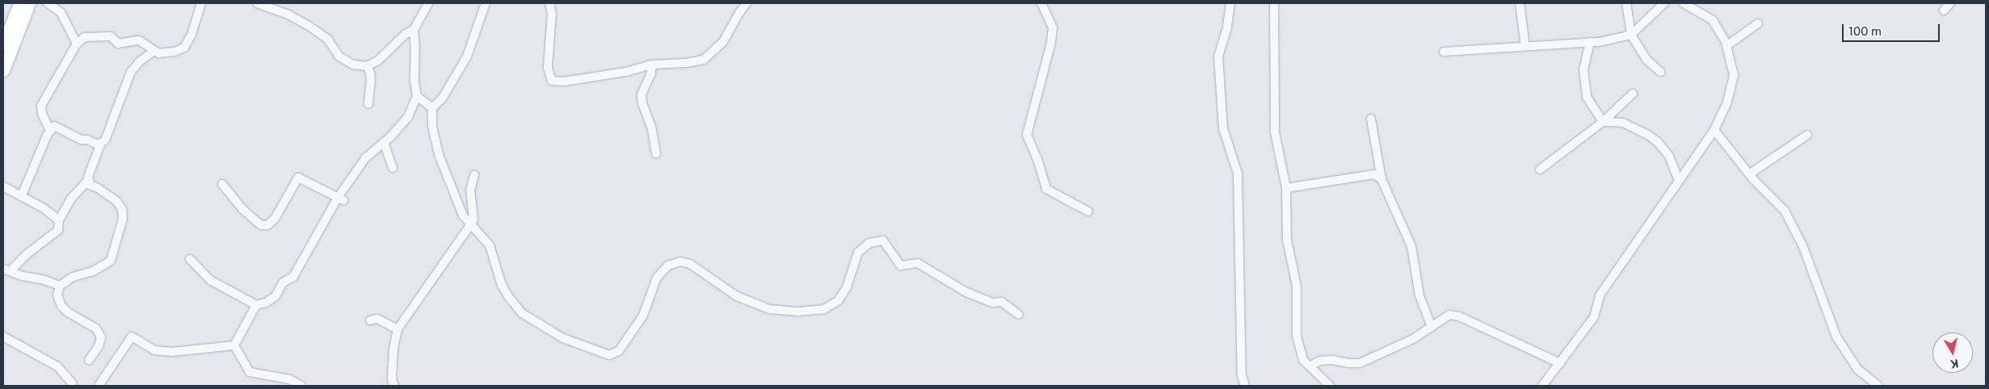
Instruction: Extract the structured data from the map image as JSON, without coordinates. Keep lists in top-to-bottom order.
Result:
{
  "scale_bar": "100 m",
  "north": "bottom"
}
